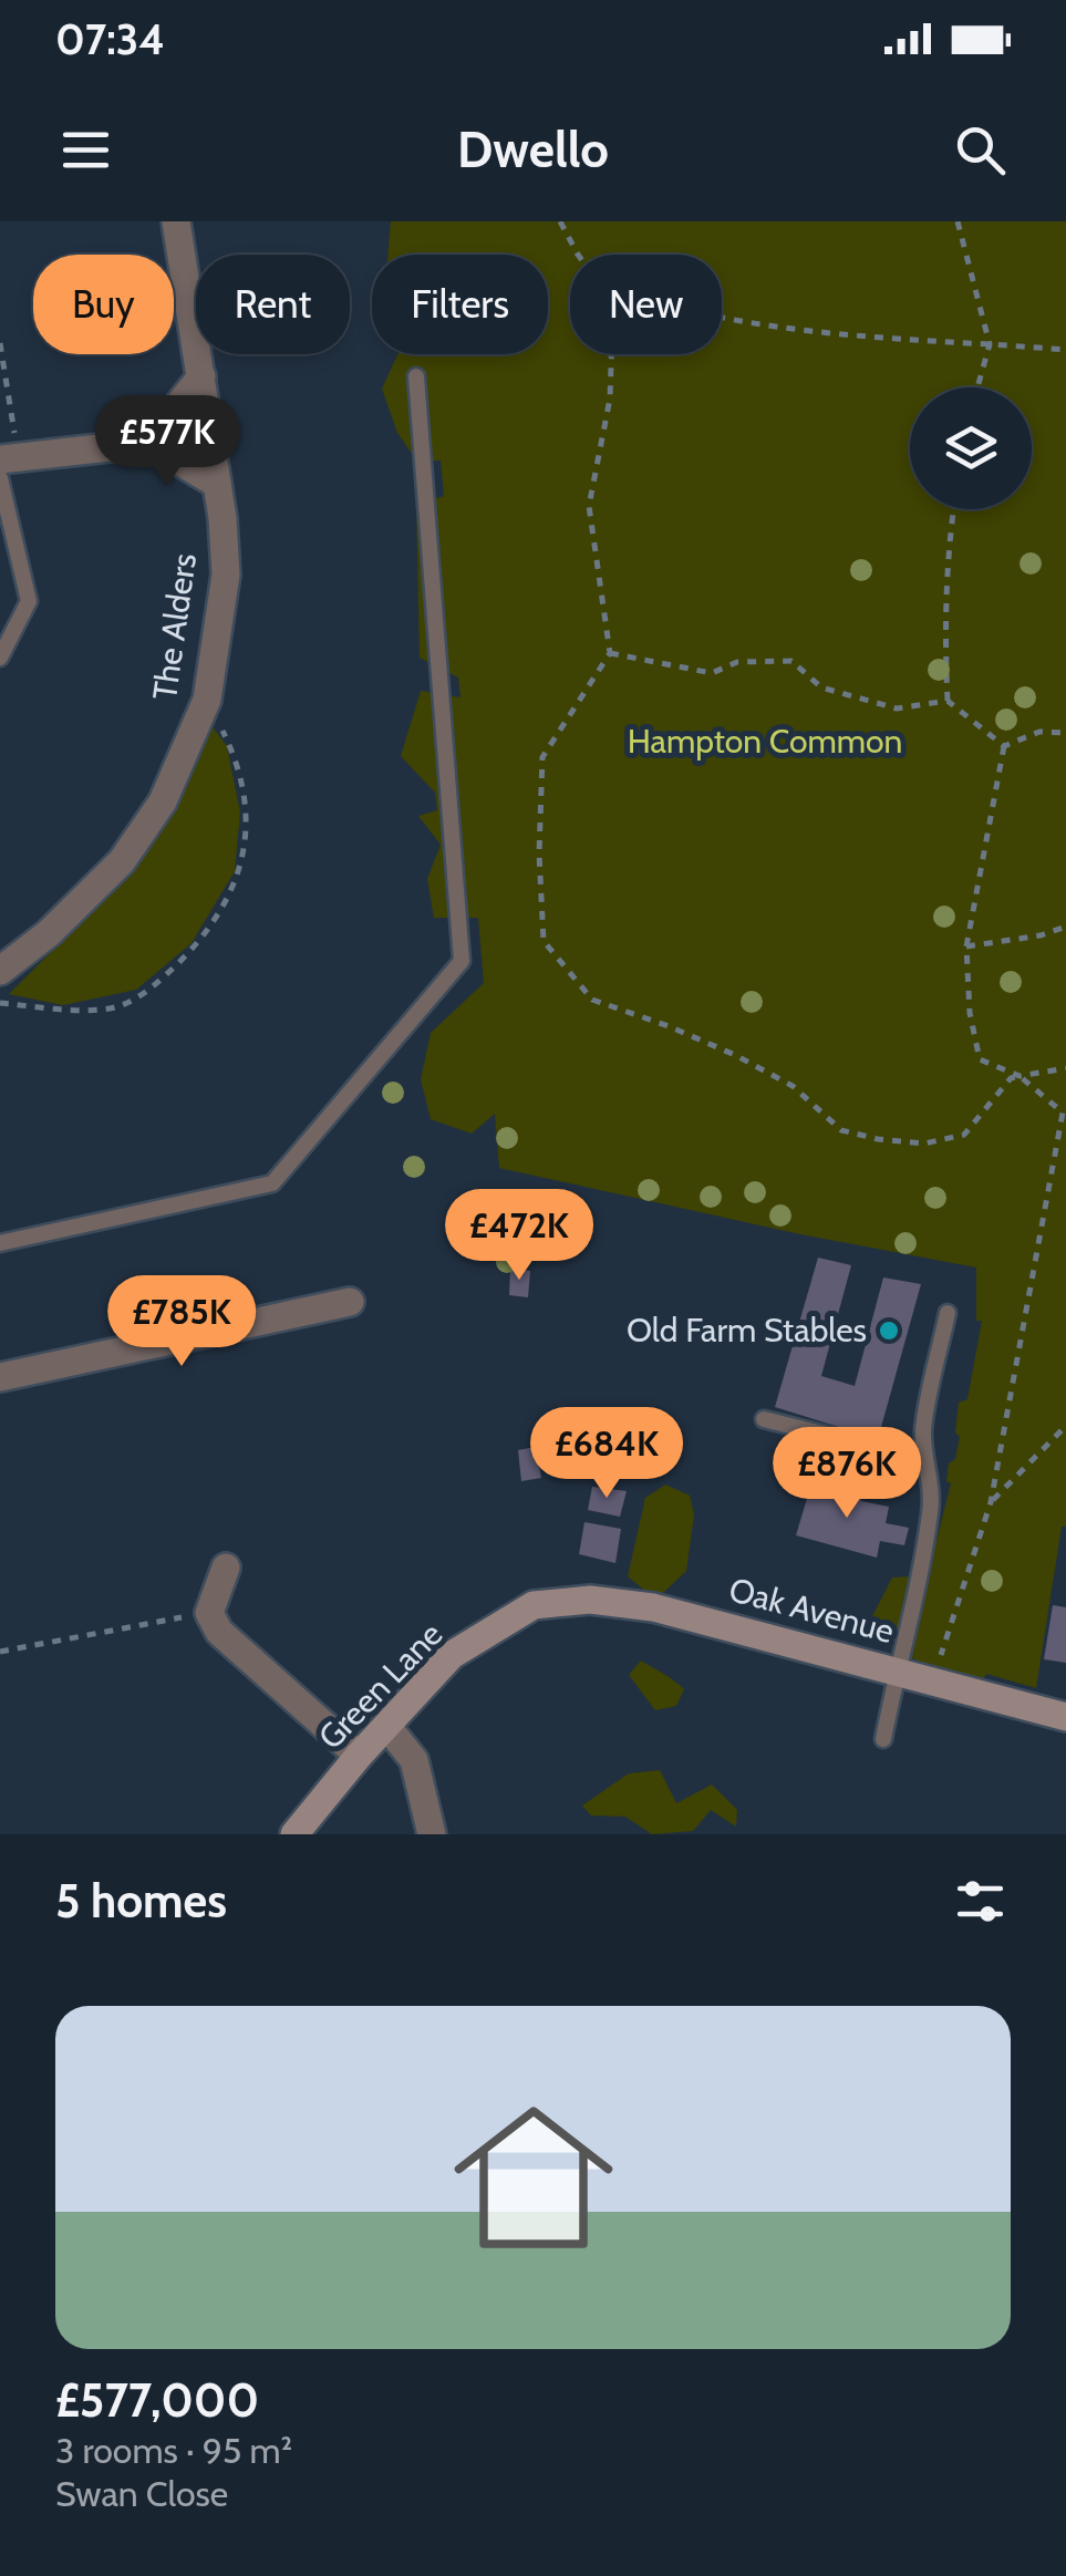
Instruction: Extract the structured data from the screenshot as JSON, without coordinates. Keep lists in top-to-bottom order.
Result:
{
  "streets": {
    "street": ["The Alders", "Oak Avenue", "Green Lane"]
  },
  "crossings": [
    ["Oak Avenue", "Green Lane"]
  ],
  "parks": ["Hampton Common"],
  "places": ["Old Farm Stables"],
  "page": {
    "status": "07:34",
    "header": "Dwello",
    "chip": [
      "Buy",
      "Rent",
      "Filters",
      "New"
    ],
    "price": [
      "£577K",
      "£472K",
      "£785K",
      "£684K",
      "£876K"
    ],
    "heading": "5 homes",
    "list": [
      {
        "name": "£577,000",
        "note": "3 rooms · 95 m² · Swan Close"
      }
    ]
  }
}
